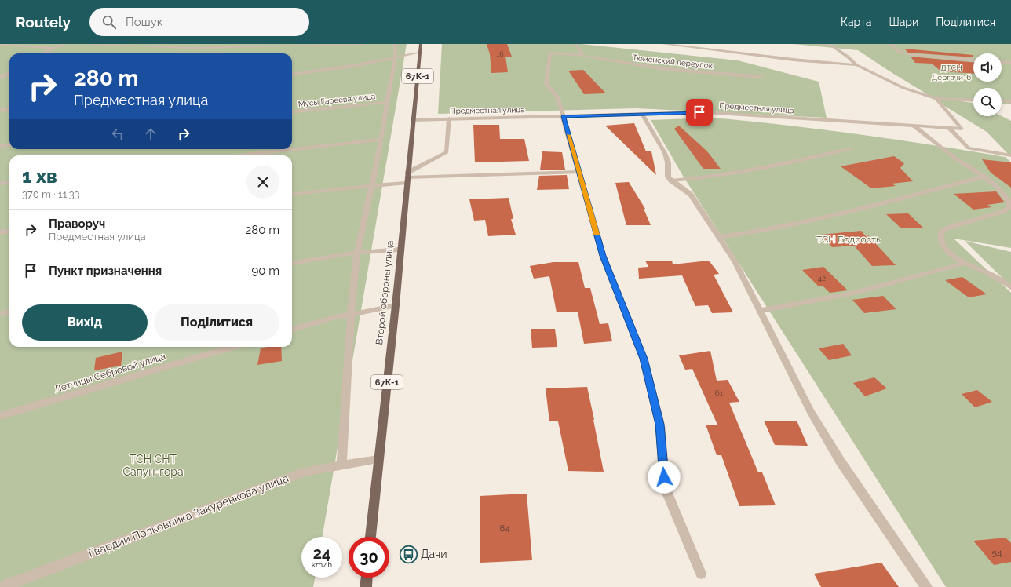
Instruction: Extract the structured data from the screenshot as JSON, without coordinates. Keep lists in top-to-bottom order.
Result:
{
  "streets": {
    "main road": ["67К-1", "Второй обороны улица"],
    "street": [
      "Тюменский переулок",
      "Мусы Гареева улица",
      "Предместная улица",
      "Летчицы Себровой улица",
      "Гвардии Полковника Закуренкова улица"
    ]
  },
  "crossings": [
    ["Предместная улица", "Второй обороны улица"],
    ["Второй обороны улица", "Гвардии Полковника Закуренкова улица"]
  ],
  "parks": ["ДТСН Дергачи-6", "ТСН Бодрость", "ТСН СНТ Сапун-гора"],
  "places": {
    "bus stop": ["Дачи"]
  },
  "house_numbers": [
    "16",
    "42",
    "61",
    "84",
    "54"
  ],
  "page": {
    "header": "Routely",
    "search": "Пошук",
    "nav": ["Карта", "Шари", "Поділитися"],
    "turn": ["280 m", "Предместная улица"],
    "heading": ["1 хв", "370 m · 11:33"],
    "list": [
      {
        "name": "Праворуч",
        "note": "Предместная улица",
        "value": "280 m"
      },
      {
        "name": "Пункт призначення",
        "value": "90 m"
      }
    ],
    "buttons": ["Вихід", "Поділитися"],
    "speed": "24 km/h",
    "limit": "30"
  }
}
